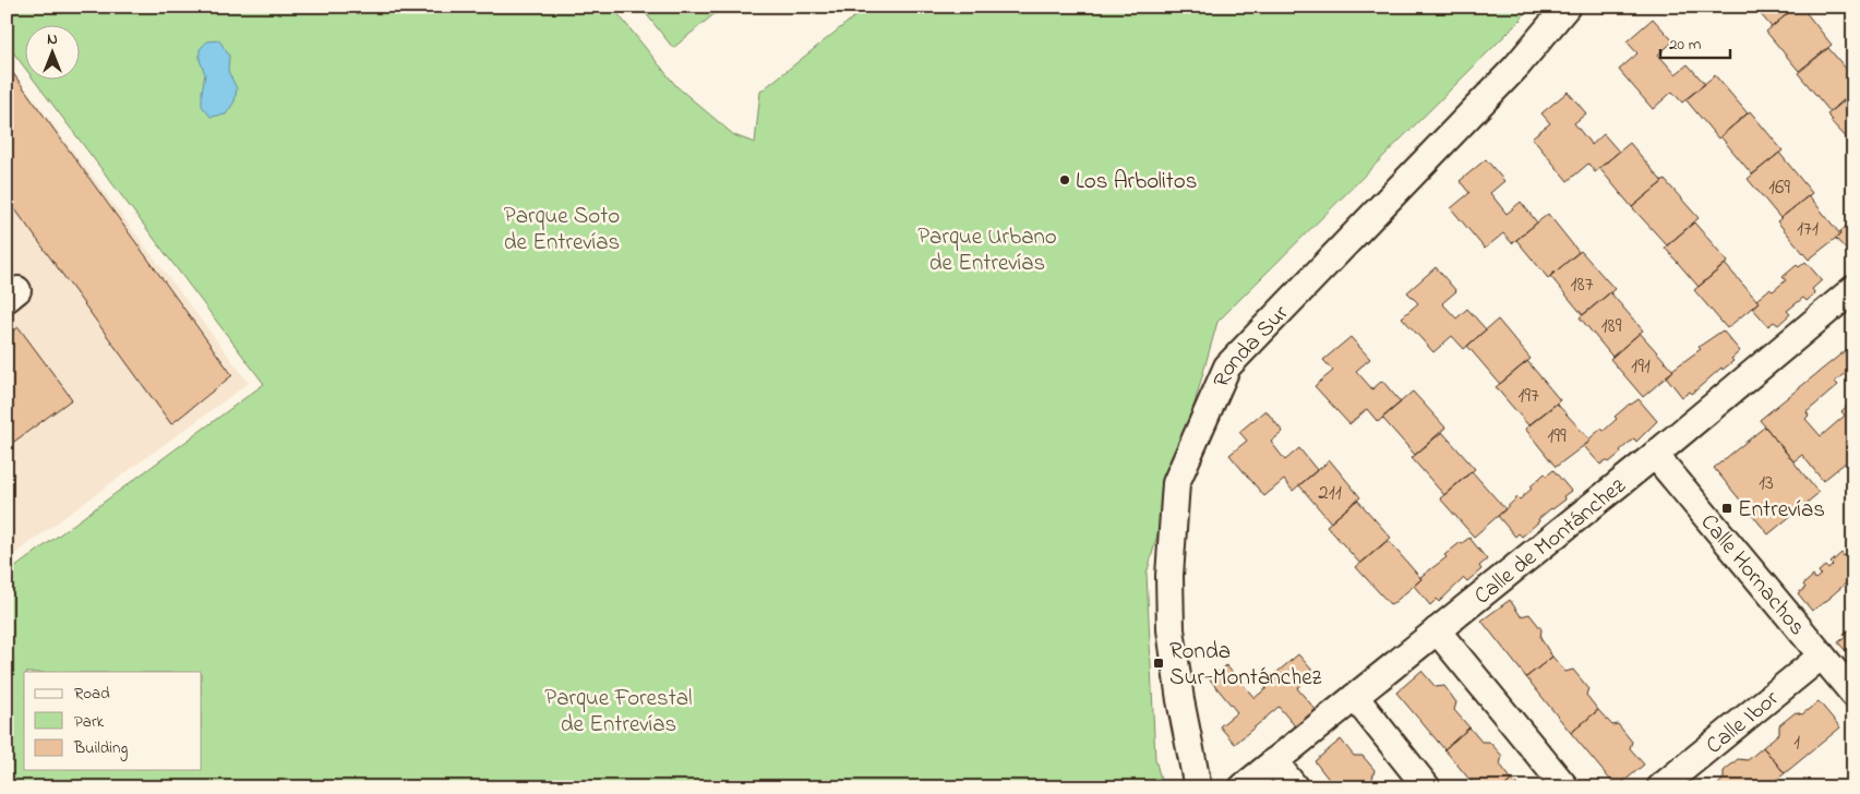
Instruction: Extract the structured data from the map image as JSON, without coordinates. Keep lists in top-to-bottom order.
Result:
{
  "streets": {
    "street": [
      "Ronda Sur",
      "Calle de Montánchez",
      "Calle Hornachos",
      "Calle Ibor"
    ]
  },
  "crossings": [
    ["Calle de Montánchez", "Calle Hornachos"],
    ["Calle Hornachos", "Calle Ibor"]
  ],
  "parks": ["Parque Soto de Entrevías", "Parque Urbano de Entrevías", "Parque Forestal de Entrevías"],
  "places": {
    "other": ["Los Arbolitos"],
    "transit": ["Entrevías", "Ronda Sur-Montánchez"]
  },
  "house_numbers": [
    "169",
    "171",
    "187",
    "189",
    "191",
    "197",
    "199",
    "13",
    "211",
    "1"
  ],
  "legend": ["Road", "Park", "Building"],
  "scale_bar": "20 m",
  "north": "top"
}
